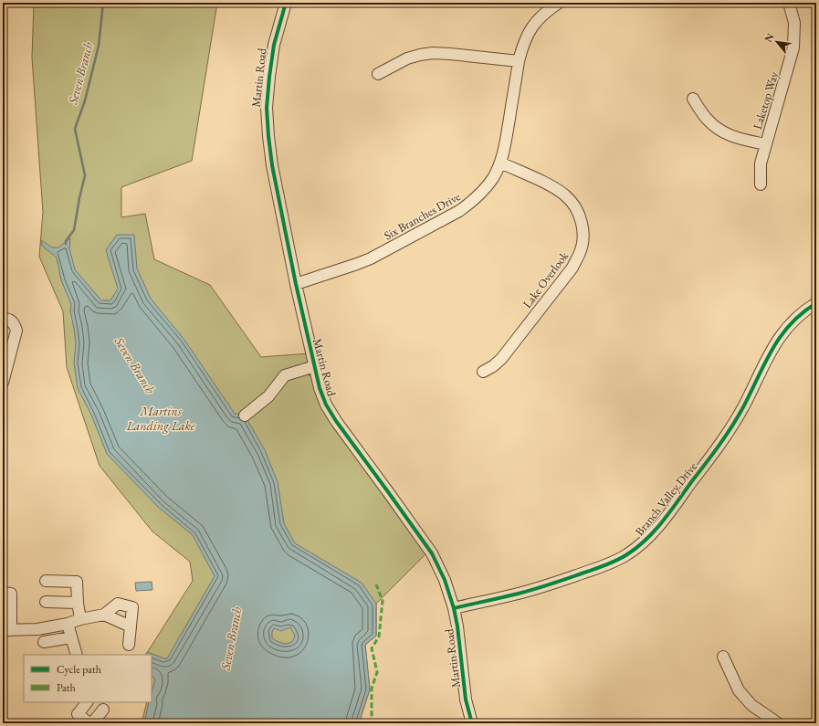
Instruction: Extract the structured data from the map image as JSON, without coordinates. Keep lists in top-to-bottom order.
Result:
{
  "streets": {
    "street": [
      "Martin Road",
      "Laketop Way",
      "Six Branches Drive",
      "Lake Overlook",
      "Branch Valley Drive"
    ]
  },
  "crossings": [
    ["Martin Road", "Six Branches Drive"],
    ["Martin Road", "Branch Valley Drive"],
    ["Six Branches Drive", "Lake Overlook"]
  ],
  "water": ["Seven Branch", "Martins Landing Lake"],
  "legend": ["Cycle path", "Path"],
  "north": "top left"
}
